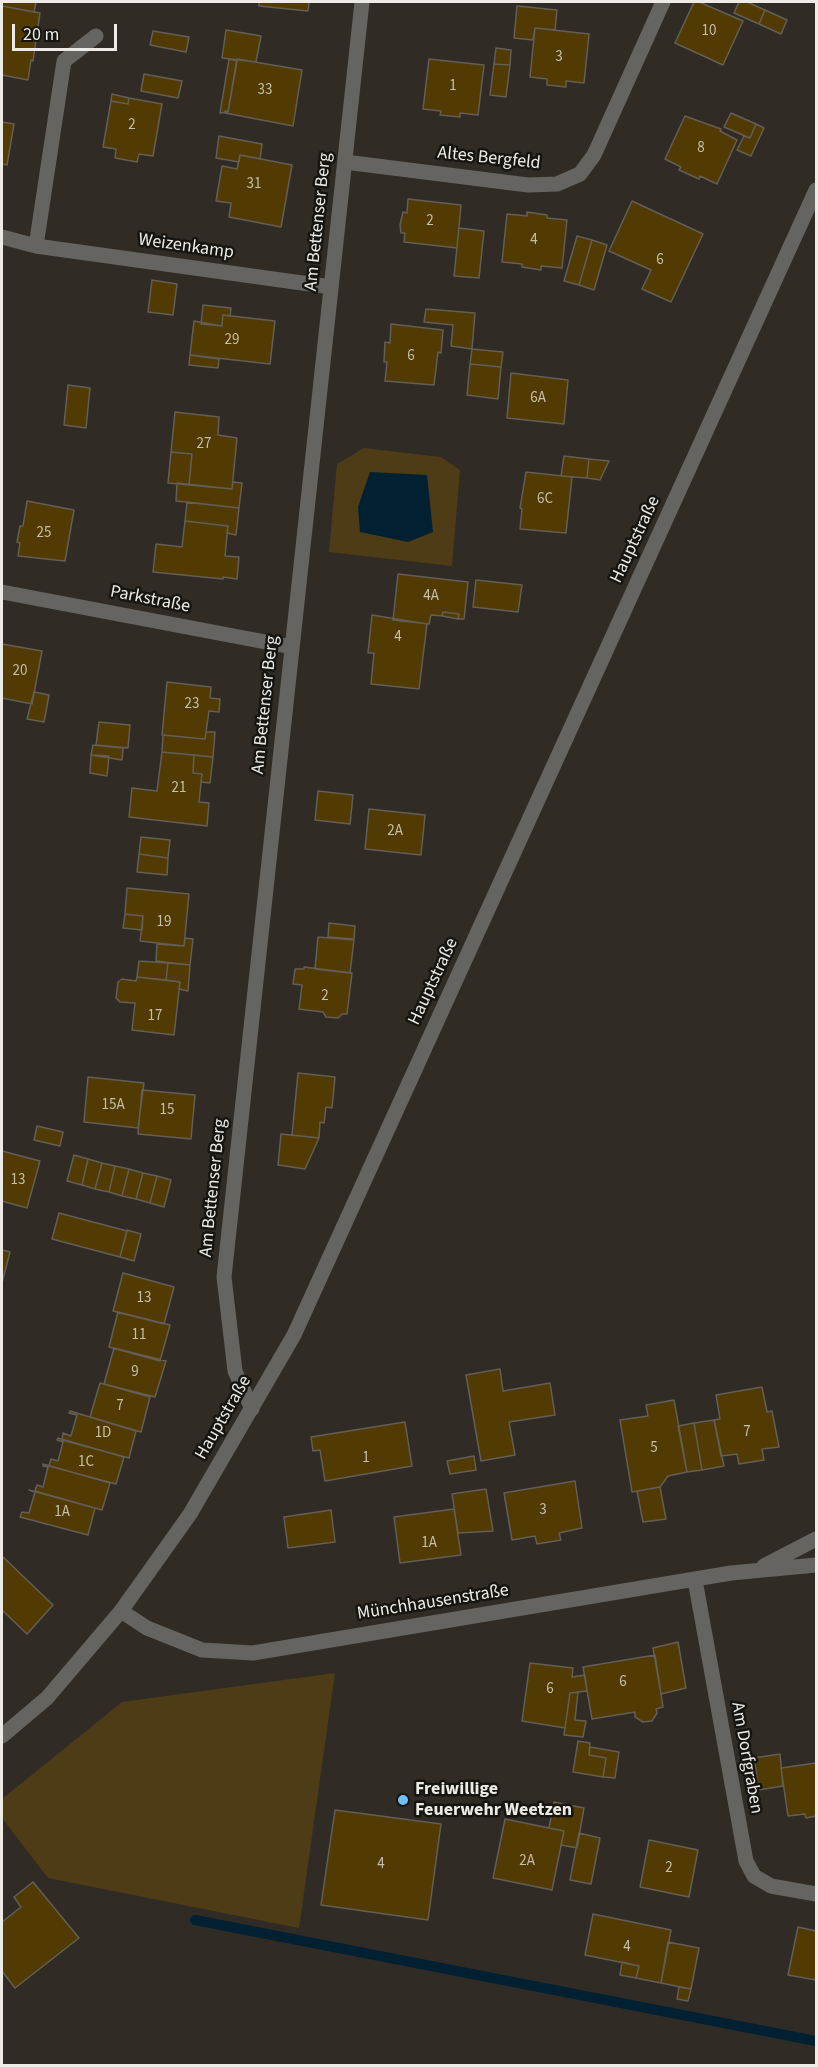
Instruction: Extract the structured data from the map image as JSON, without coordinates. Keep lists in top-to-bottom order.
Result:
{
  "streets": {
    "street": [
      "Altes Bergfeld",
      "Am Bettenser Berg",
      "Weizenkamp",
      "Hauptstraße",
      "Parkstraße",
      "Münchhausenstraße",
      "Am Dorfgraben"
    ]
  },
  "crossings": [
    ["Altes Bergfeld", "Am Bettenser Berg"],
    ["Am Bettenser Berg", "Weizenkamp"],
    ["Am Bettenser Berg", "Hauptstraße"],
    ["Am Bettenser Berg", "Parkstraße"],
    ["Hauptstraße", "Münchhausenstraße"],
    ["Münchhausenstraße", "Am Dorfgraben"]
  ],
  "places": ["Freiwillige Feuerwehr Weetzen"],
  "house_numbers": [
    "10",
    "3",
    "1",
    "33",
    "2",
    "8",
    "31",
    "2",
    "4",
    "6",
    "29",
    "6",
    "6A",
    "27",
    "6C",
    "25",
    "4A",
    "4",
    "20",
    "23",
    "21",
    "2A",
    "19",
    "2",
    "17",
    "15A",
    "15",
    "13",
    "13",
    "11",
    "9",
    "7",
    "7",
    "1D",
    "5",
    "1",
    "1C",
    "3",
    "1A",
    "1A",
    "6",
    "6",
    "2A",
    "4",
    "2",
    "4"
  ],
  "scale_bar": "20 m"
}
